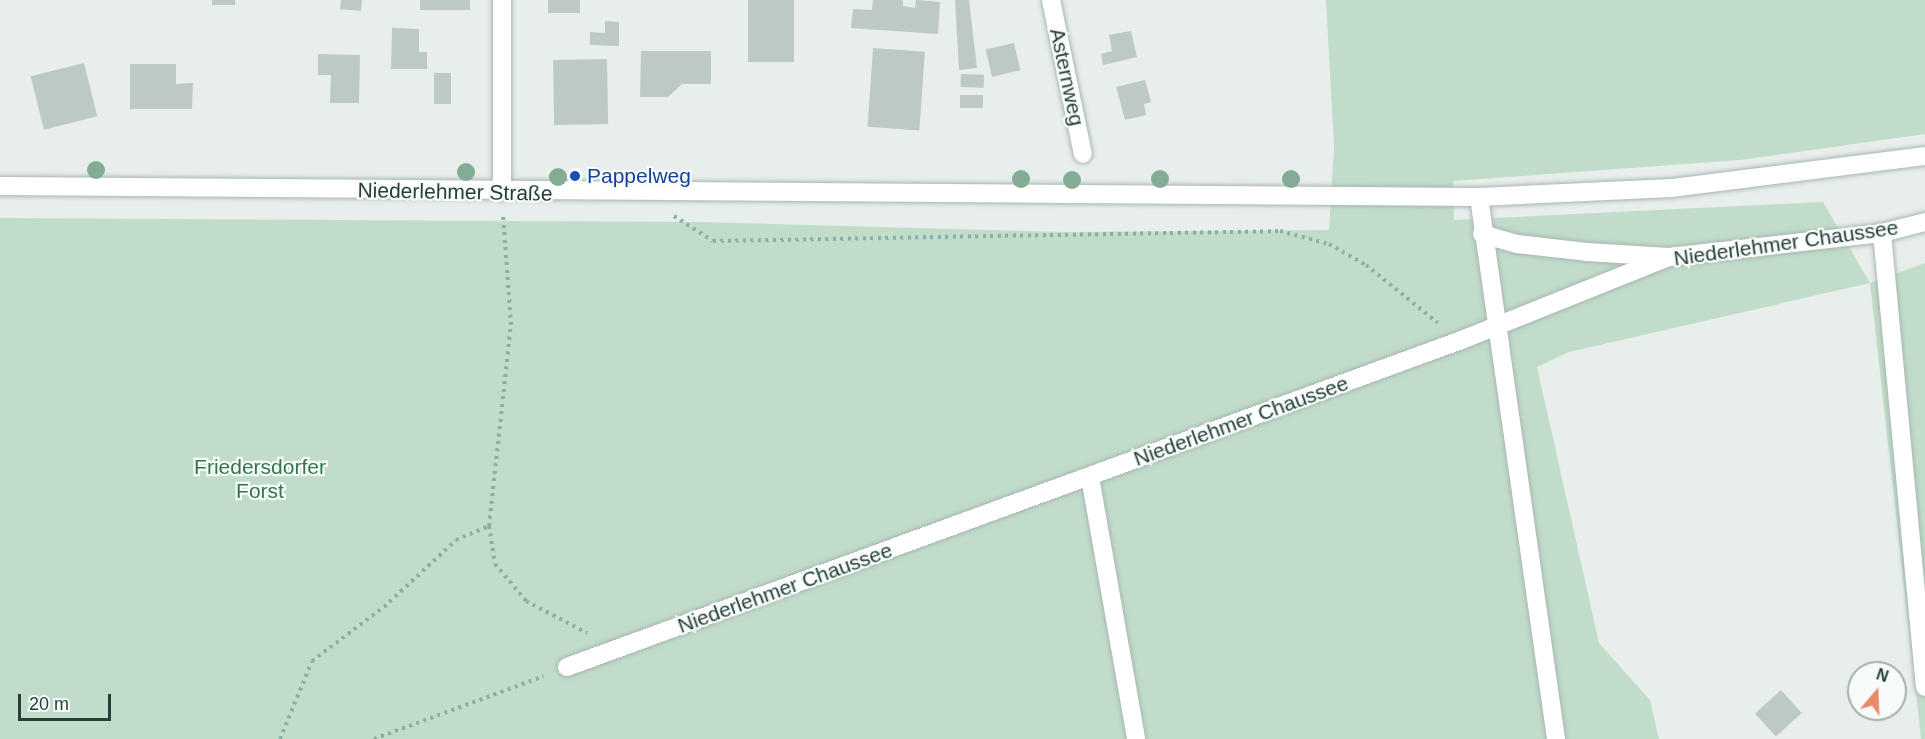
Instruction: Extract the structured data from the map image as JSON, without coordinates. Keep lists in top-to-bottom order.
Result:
{
  "streets": {
    "main road": ["Asternweg", "Niederlehmer Straße", "Niederlehmer Chaussee"]
  },
  "parks": ["Friedersdorfer Forst"],
  "places": ["Pappelweg"],
  "scale_bar": "20 m",
  "north": "top"
}
